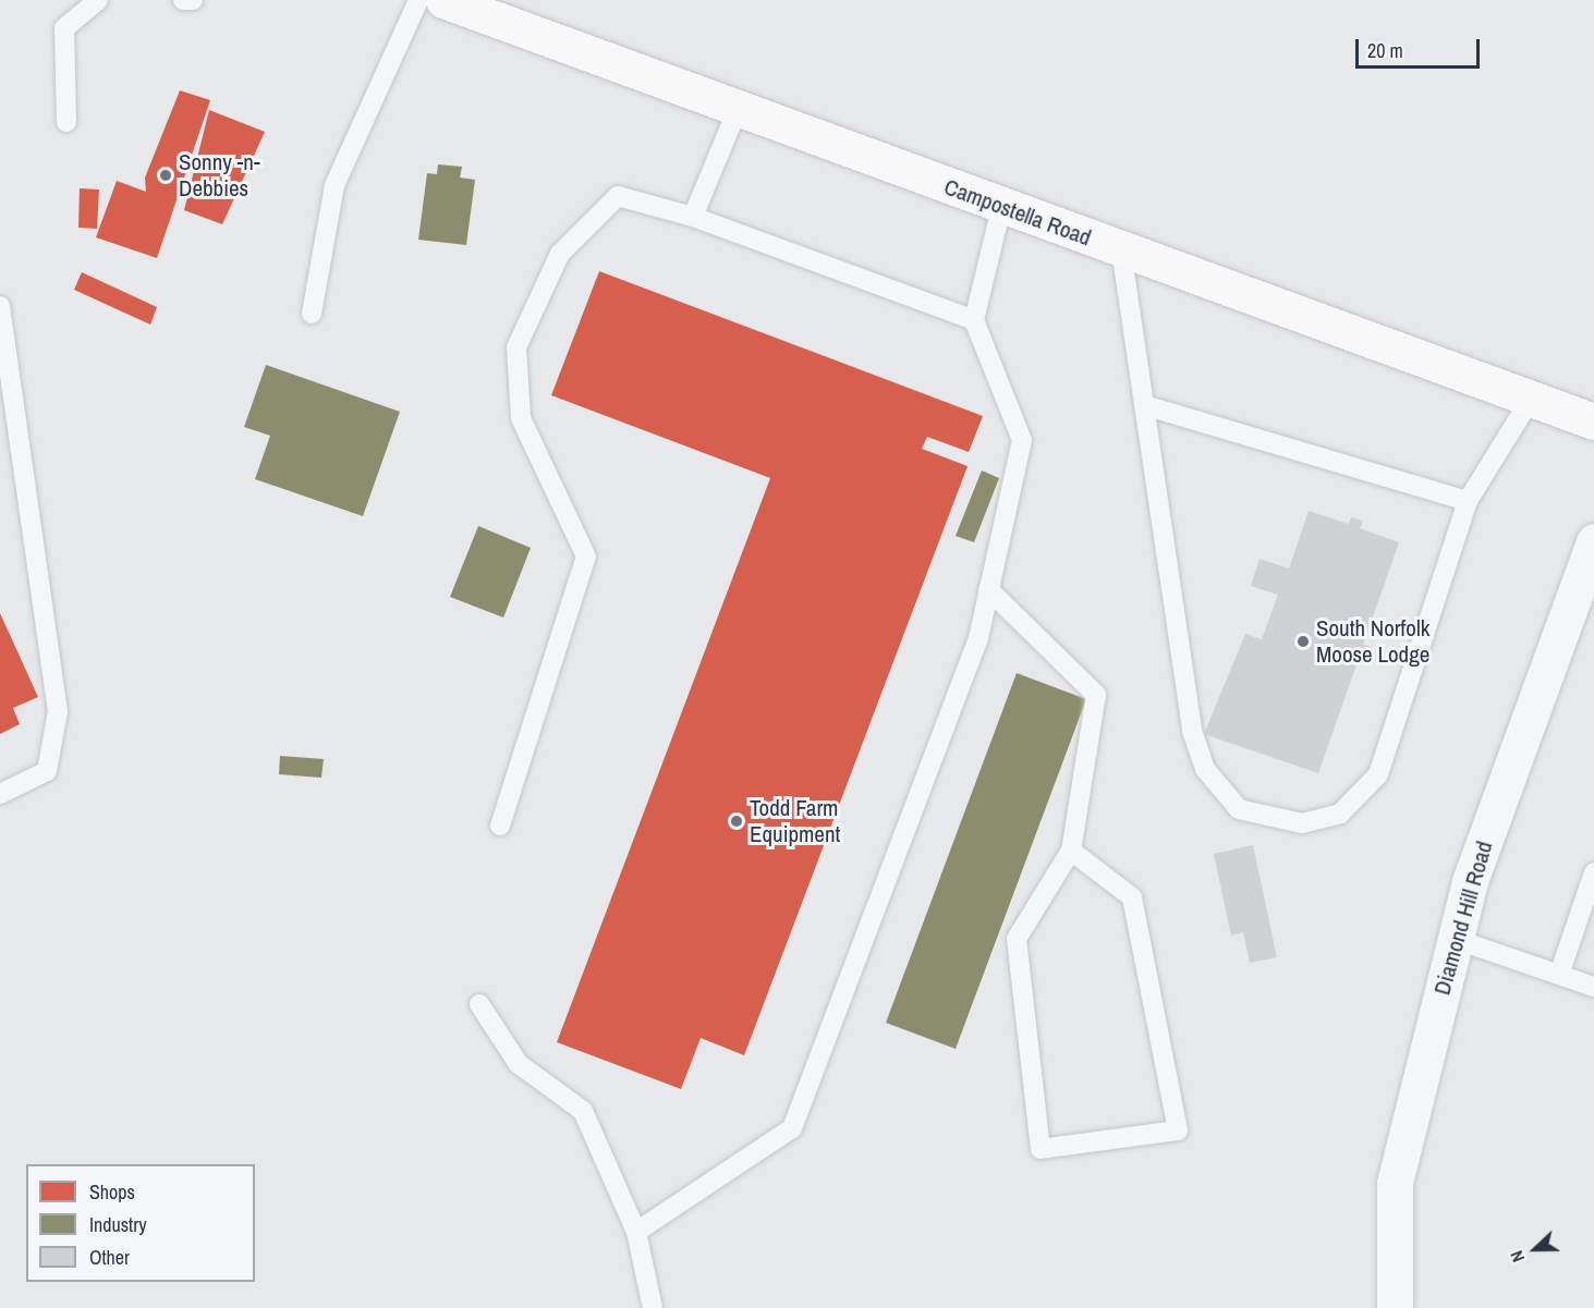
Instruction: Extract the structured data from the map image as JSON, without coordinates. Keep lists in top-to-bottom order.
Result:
{
  "streets": {
    "main road": ["Campostella Road"],
    "street": ["Diamond Hill Road"]
  },
  "places": ["Sonny -n- Debbies", "South Norfolk Moose Lodge", "Todd Farm Equipment"],
  "legend": ["Shops", "Industry", "Other"],
  "scale_bar": "20 m",
  "north": "left"
}
